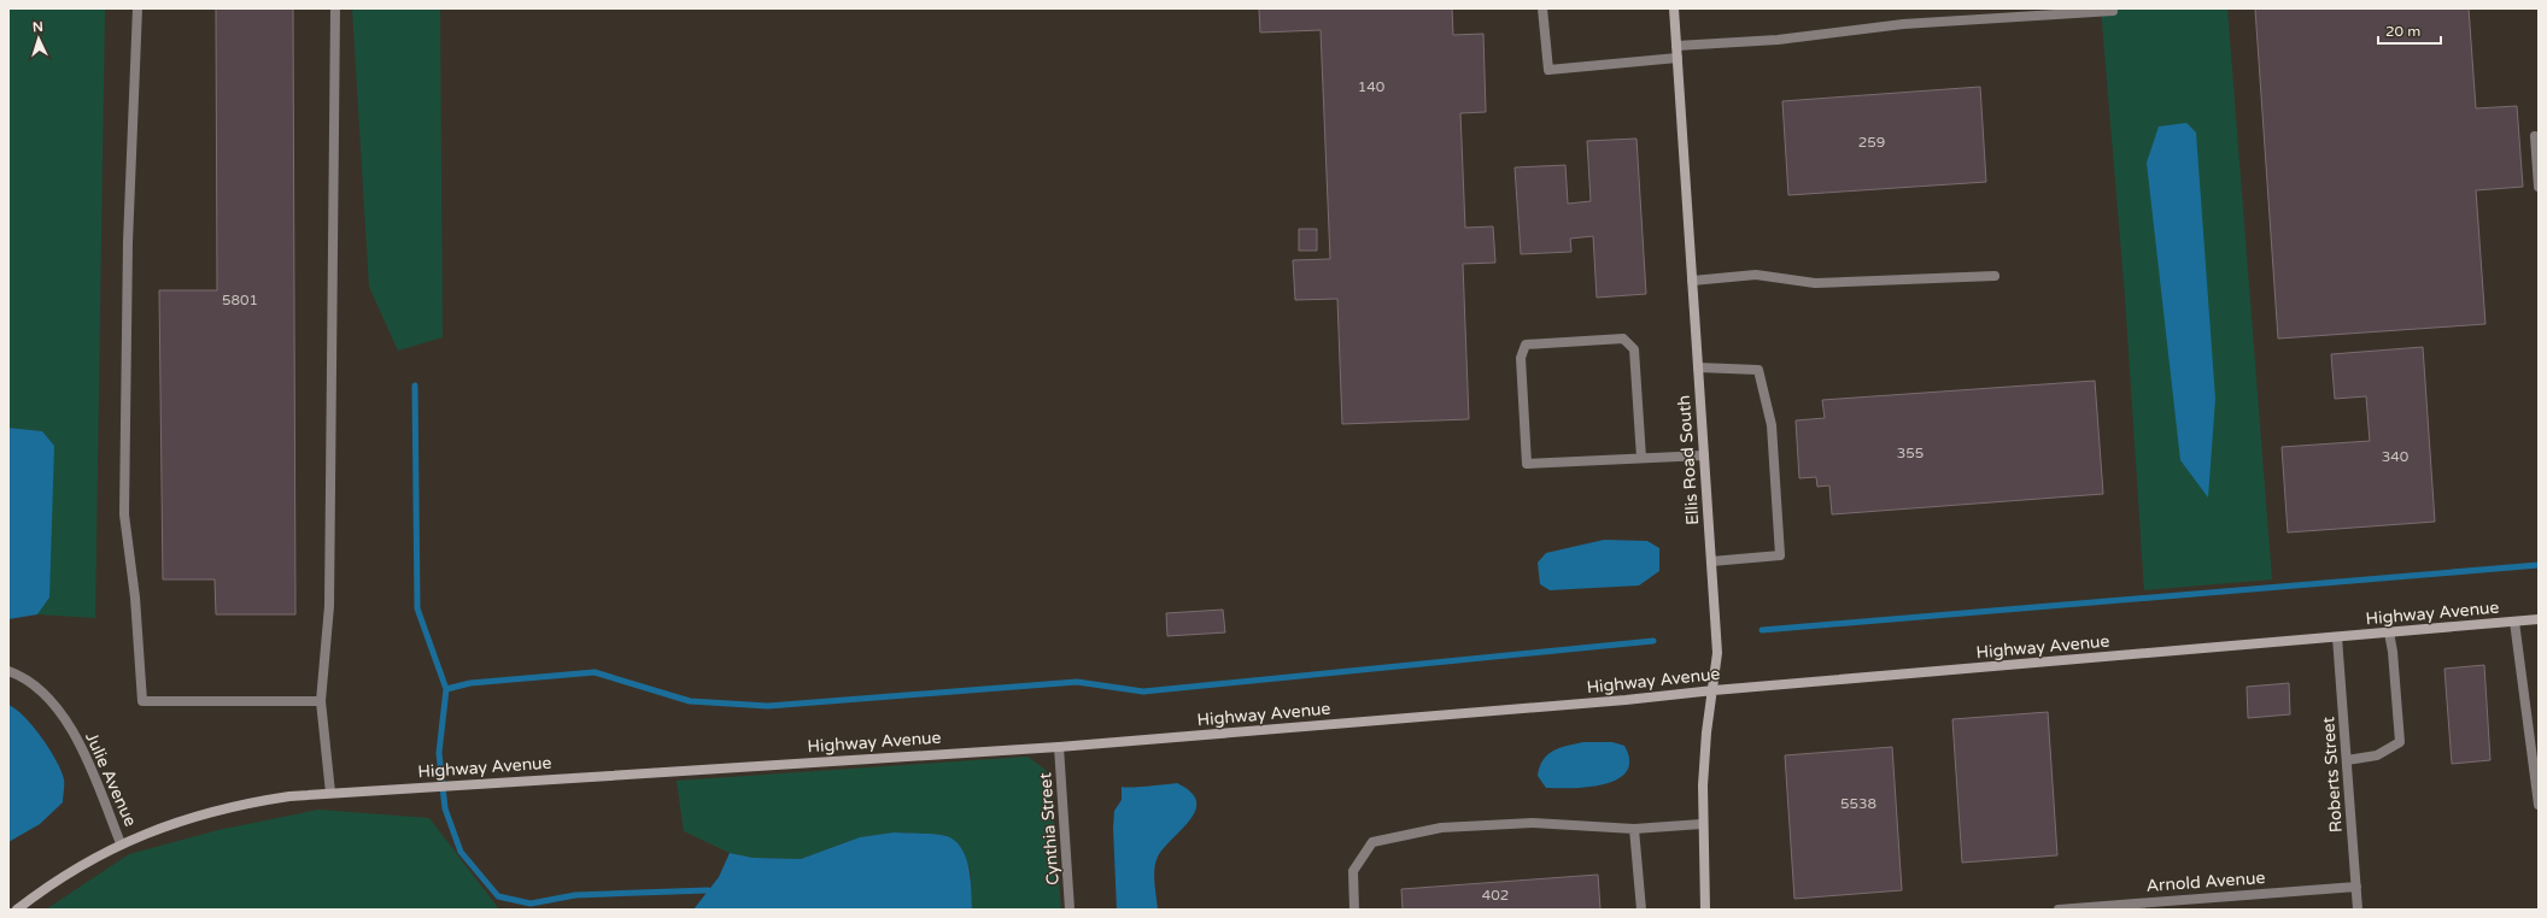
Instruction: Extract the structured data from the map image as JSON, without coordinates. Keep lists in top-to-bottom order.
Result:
{
  "streets": {
    "street": [
      "Ellis Road South",
      "Highway Avenue",
      "Roberts Street",
      "Julie Avenue",
      "Cynthia Street",
      "Arnold Avenue"
    ]
  },
  "crossings": [
    ["Ellis Road South", "Highway Avenue"],
    ["Highway Avenue", "Roberts Street"],
    ["Highway Avenue", "Julie Avenue"],
    ["Highway Avenue", "Cynthia Street"],
    ["Roberts Street", "Arnold Avenue"]
  ],
  "house_numbers": [
    "140",
    "259",
    "5801",
    "355",
    "340",
    "5538",
    "402"
  ],
  "scale_bar": "20 m",
  "north": "top"
}
